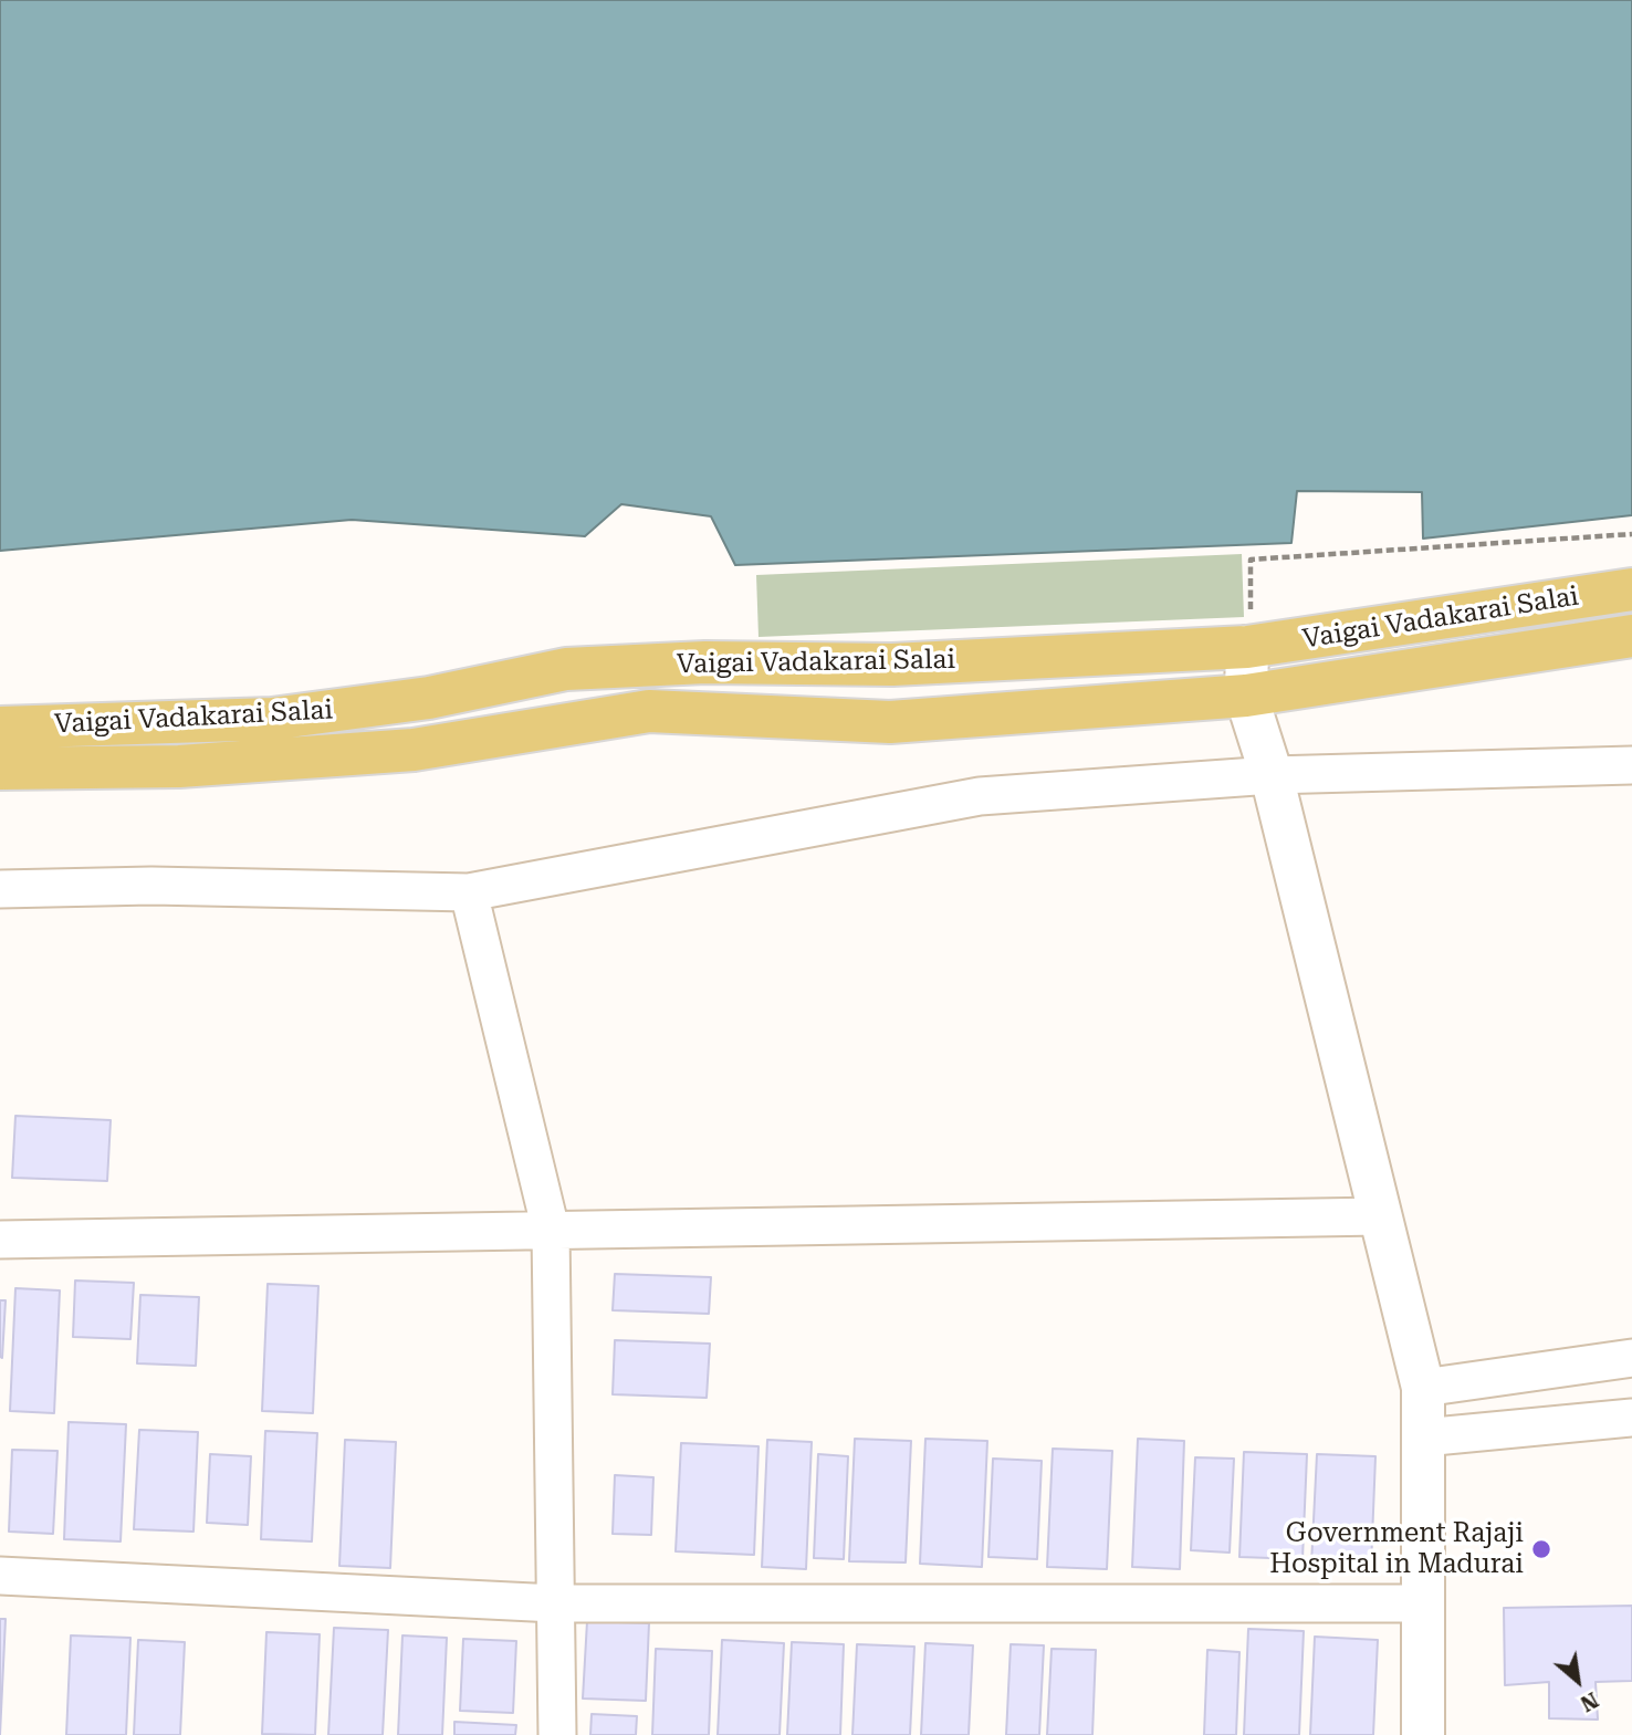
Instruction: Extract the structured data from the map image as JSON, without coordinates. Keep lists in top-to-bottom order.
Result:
{
  "streets": {
    "main road": ["Vaigai Vadakarai Salai"]
  },
  "places": ["Government Rajaji Hospital in Madurai"],
  "north": "bottom right"
}
